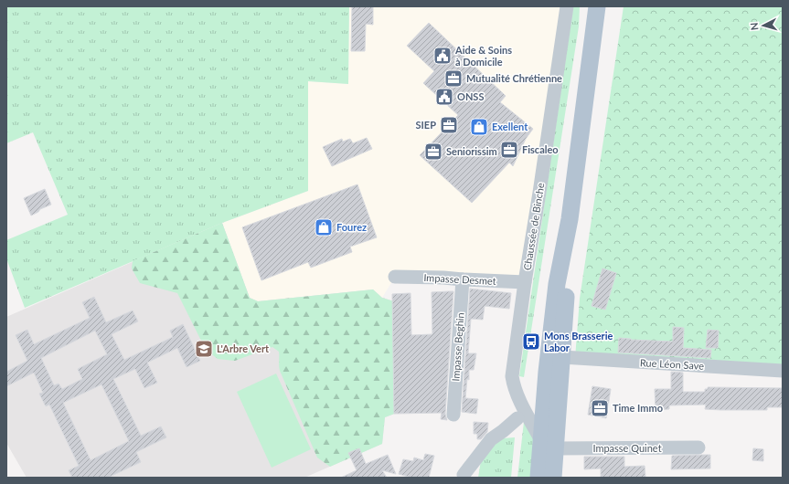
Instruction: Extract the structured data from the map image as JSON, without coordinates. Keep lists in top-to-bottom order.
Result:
{
  "streets": {
    "street": [
      "Chaussée de Binche",
      "Impasse Desmet",
      "Impasse Beghin",
      "Rue Léon Save",
      "Impasse Quinet"
    ]
  },
  "crossings": [
    ["Chaussée de Binche", "Impasse Desmet"],
    ["Chaussée de Binche", "Impasse Quinet"],
    ["Impasse Desmet", "Impasse Beghin"]
  ],
  "places": {
    "public building": ["Aide & Soins à Domicile", "ONSS"],
    "office": [
      "Mutualité Chrétienne",
      "SIEP",
      "Fiscaleo",
      "Seniorissim",
      "Time Immo"
    ],
    "shop": ["Exellent", "Fourez"],
    "bus stop": ["Mons Brasserie Labor"],
    "school or university": ["L'Arbre Vert"]
  },
  "north": "left"
}
